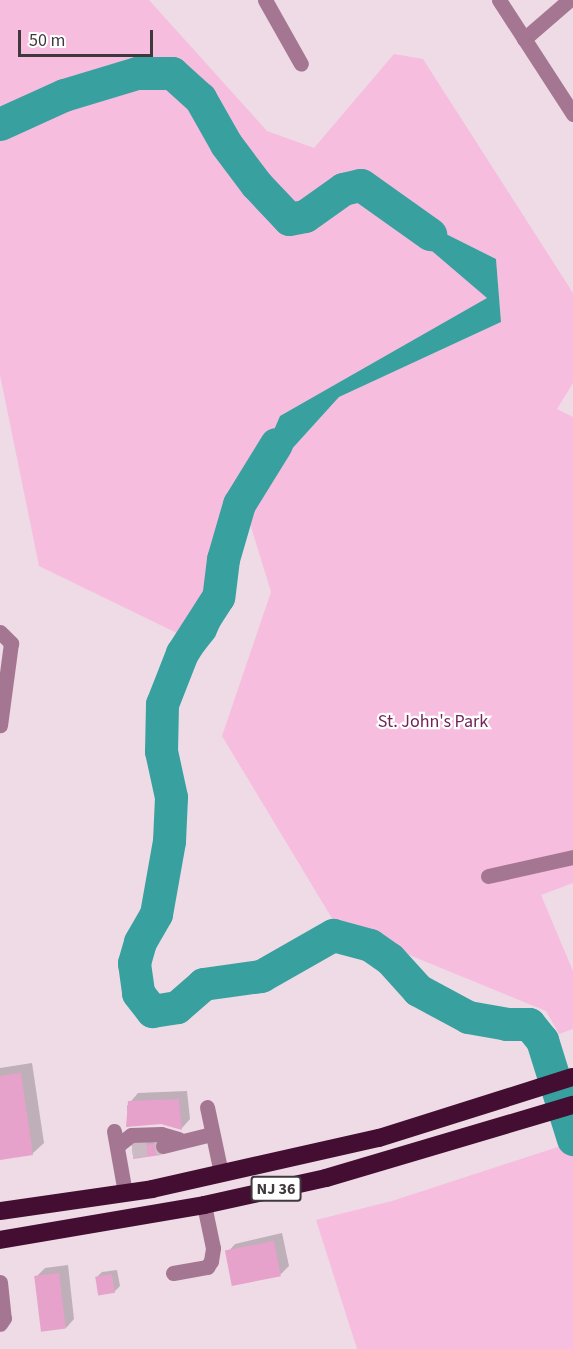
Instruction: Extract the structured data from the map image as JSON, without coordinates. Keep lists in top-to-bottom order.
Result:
{
  "streets": {
    "highway": ["NJ 36"]
  },
  "parks": ["St. John's Park"],
  "scale_bar": "50 m"
}
